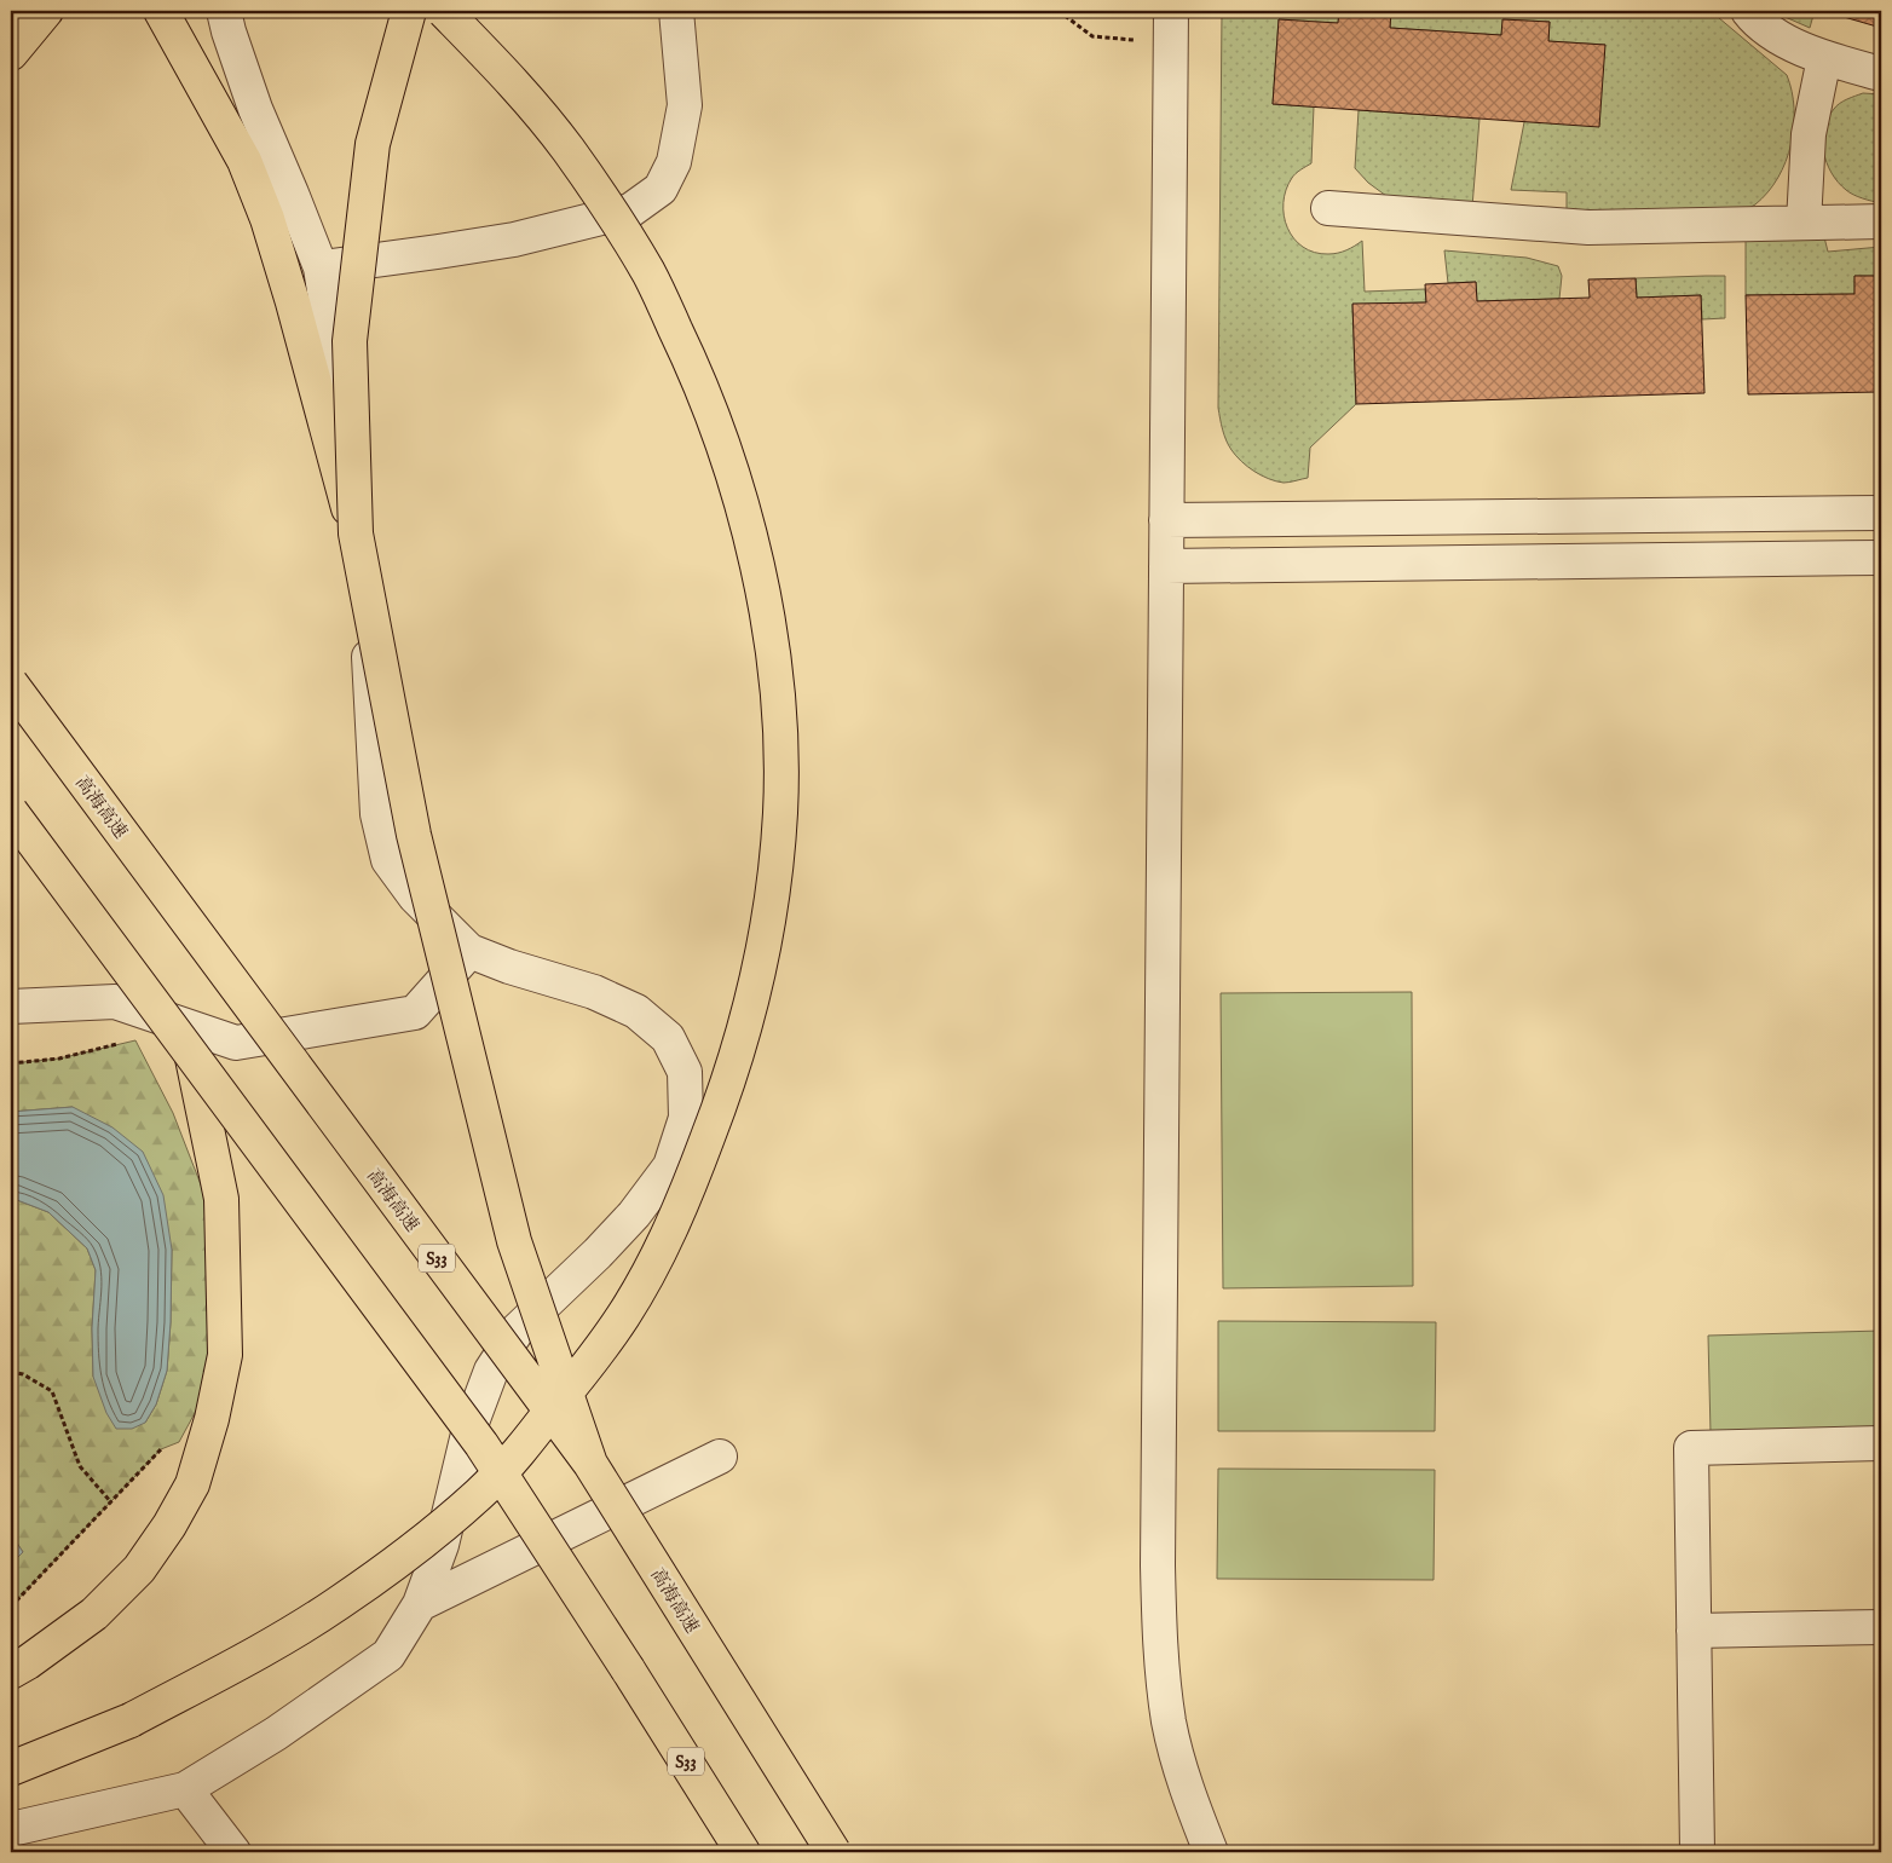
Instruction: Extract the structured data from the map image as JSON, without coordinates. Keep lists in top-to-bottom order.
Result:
{
  "streets": {
    "highway": ["高海高速", "S33"]
  }
}
